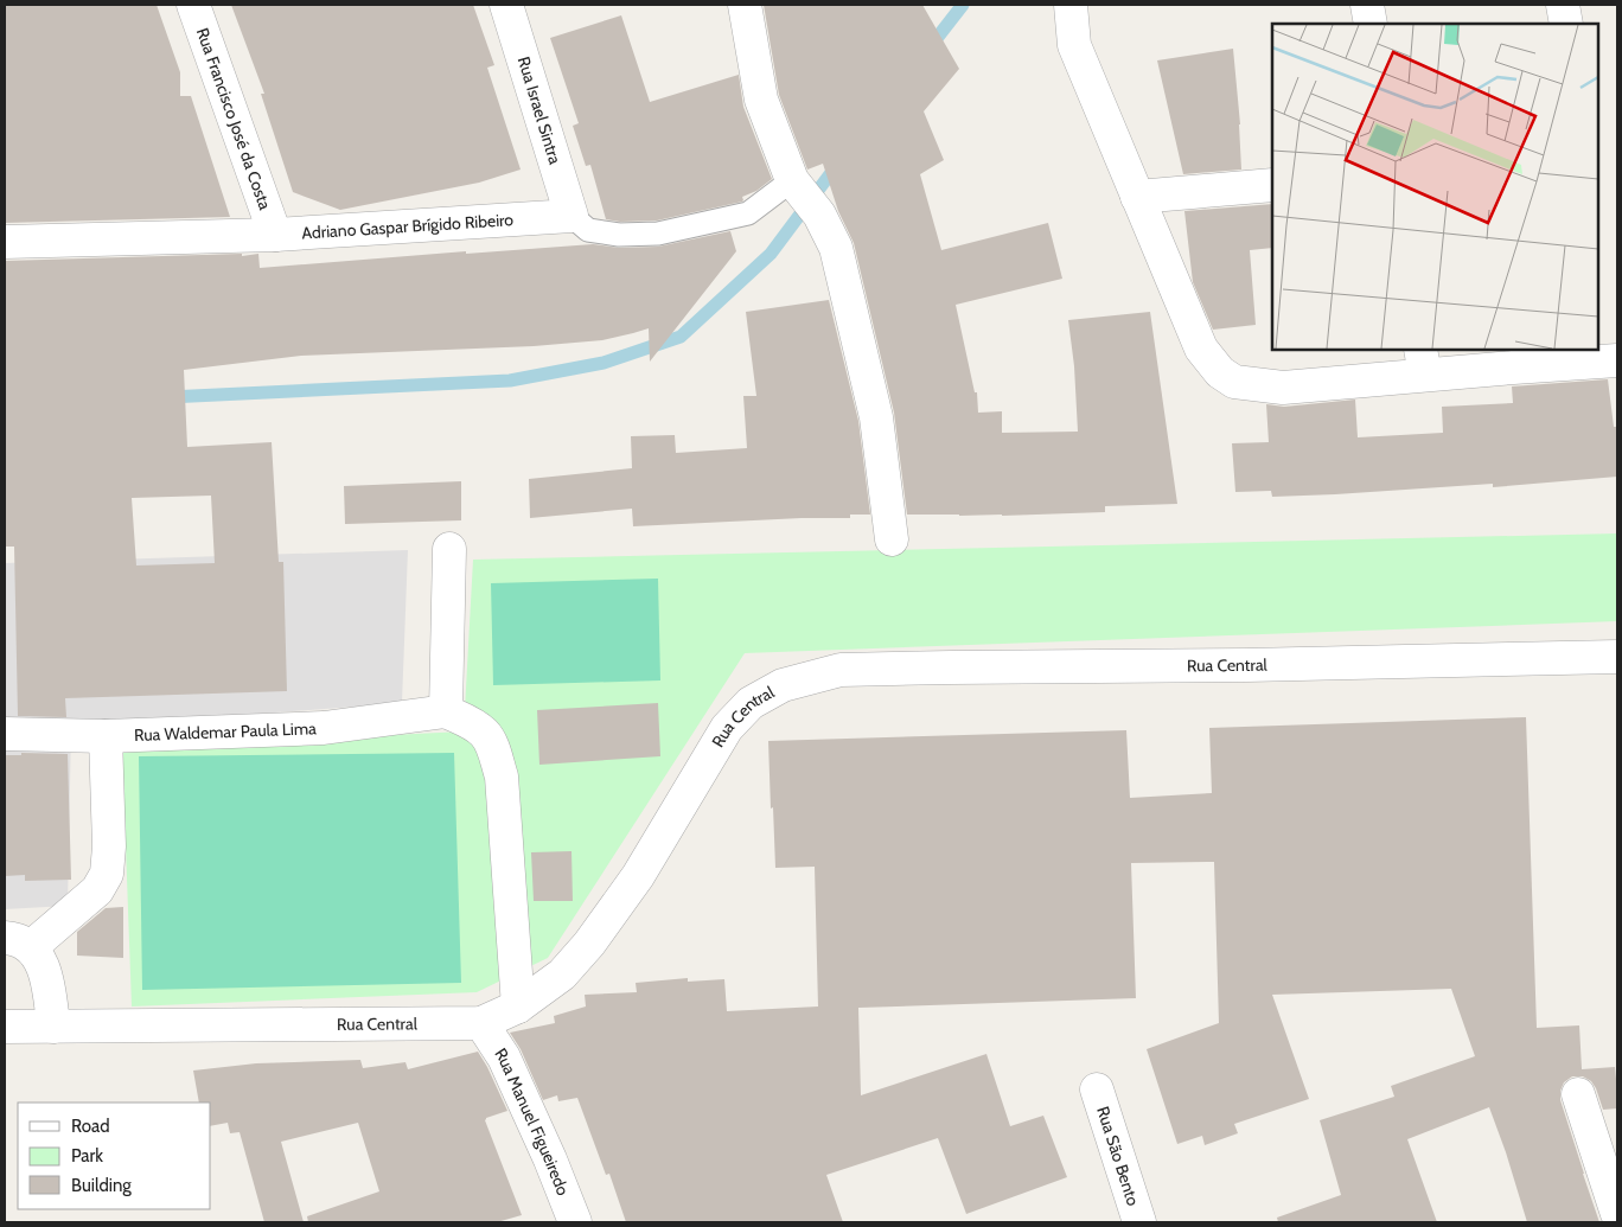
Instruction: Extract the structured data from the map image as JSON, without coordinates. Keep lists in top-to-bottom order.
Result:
{
  "streets": {
    "street": [
      "Rua Israel Sintra",
      "Rua Francisco José da Costa",
      "Adriano Gaspar Brígido Ribeiro",
      "Rua Central",
      "Rua Waldemar Paula Lima",
      "Rua Manuel Figueiredo",
      "Rua São Bento"
    ]
  },
  "crossings": [
    ["Rua Israel Sintra", "Adriano Gaspar Brígido Ribeiro"],
    ["Rua Francisco José da Costa", "Adriano Gaspar Brígido Ribeiro"],
    ["Rua Central", "Rua Manuel Figueiredo"]
  ],
  "legend": ["Road", "Park", "Building"]
}
